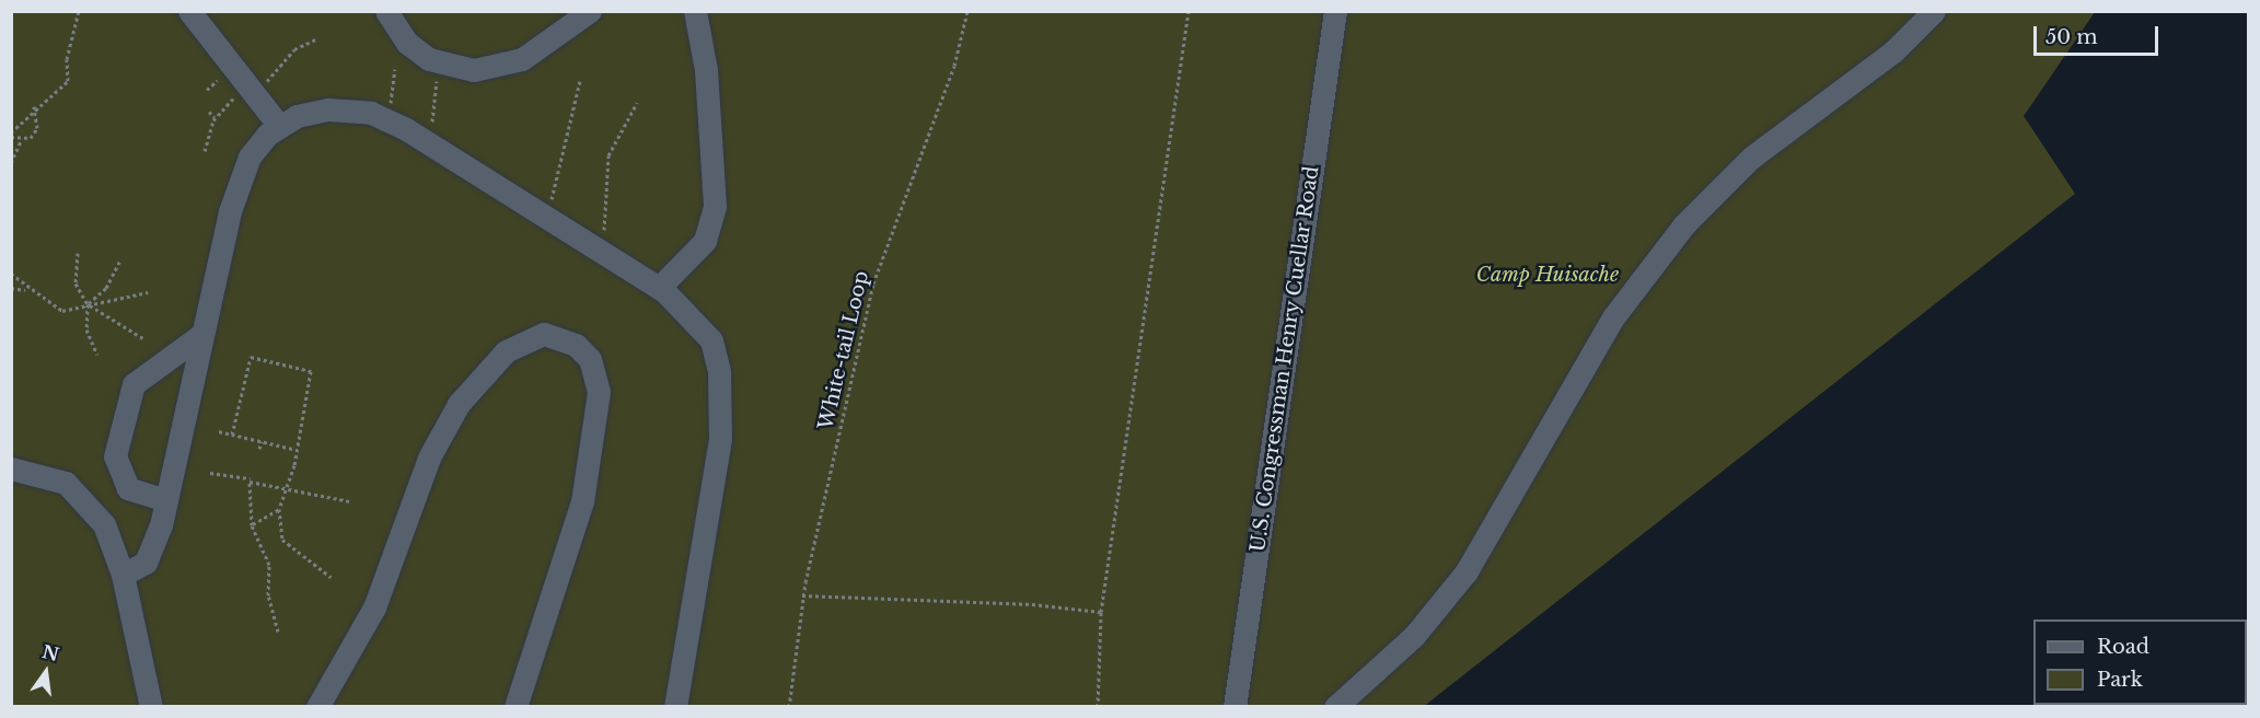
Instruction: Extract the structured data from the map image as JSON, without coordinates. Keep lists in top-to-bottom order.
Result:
{
  "streets": {
    "street": ["U.S. Congressman Henry Cuellar Road"],
    "path": ["White-tail Loop"]
  },
  "parks": ["Camp Huisache"],
  "legend": ["Road", "Park"],
  "scale_bar": "50 m",
  "north": "top"
}
